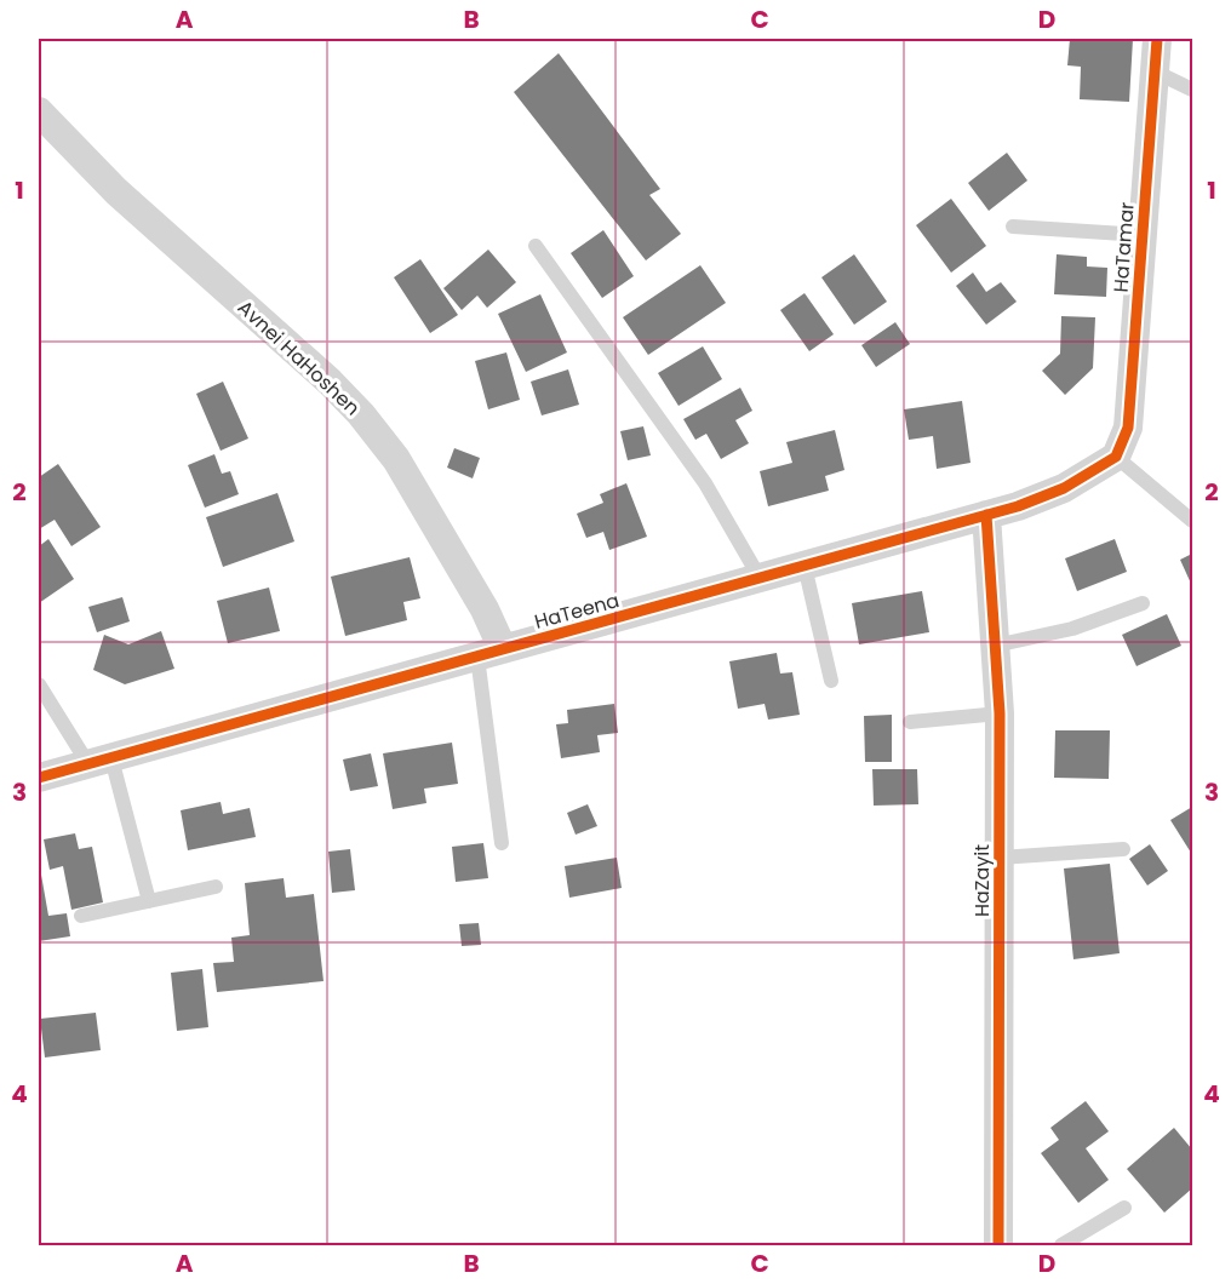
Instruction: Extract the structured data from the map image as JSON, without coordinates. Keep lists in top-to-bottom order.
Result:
{
  "streets": {
    "street": [
      "HaTamar",
      "Avnei HaHoshen",
      "HaTeena",
      "HaZayit"
    ]
  },
  "crossings": [
    ["HaTamar", "HaTeena"],
    ["Avnei HaHoshen", "HaTeena"],
    ["HaTeena", "HaZayit"]
  ],
  "grid": {
    "columns": [
      "A",
      "B",
      "C",
      "D"
    ],
    "rows": [
      "1",
      "2",
      "3",
      "4"
    ]
  }
}
